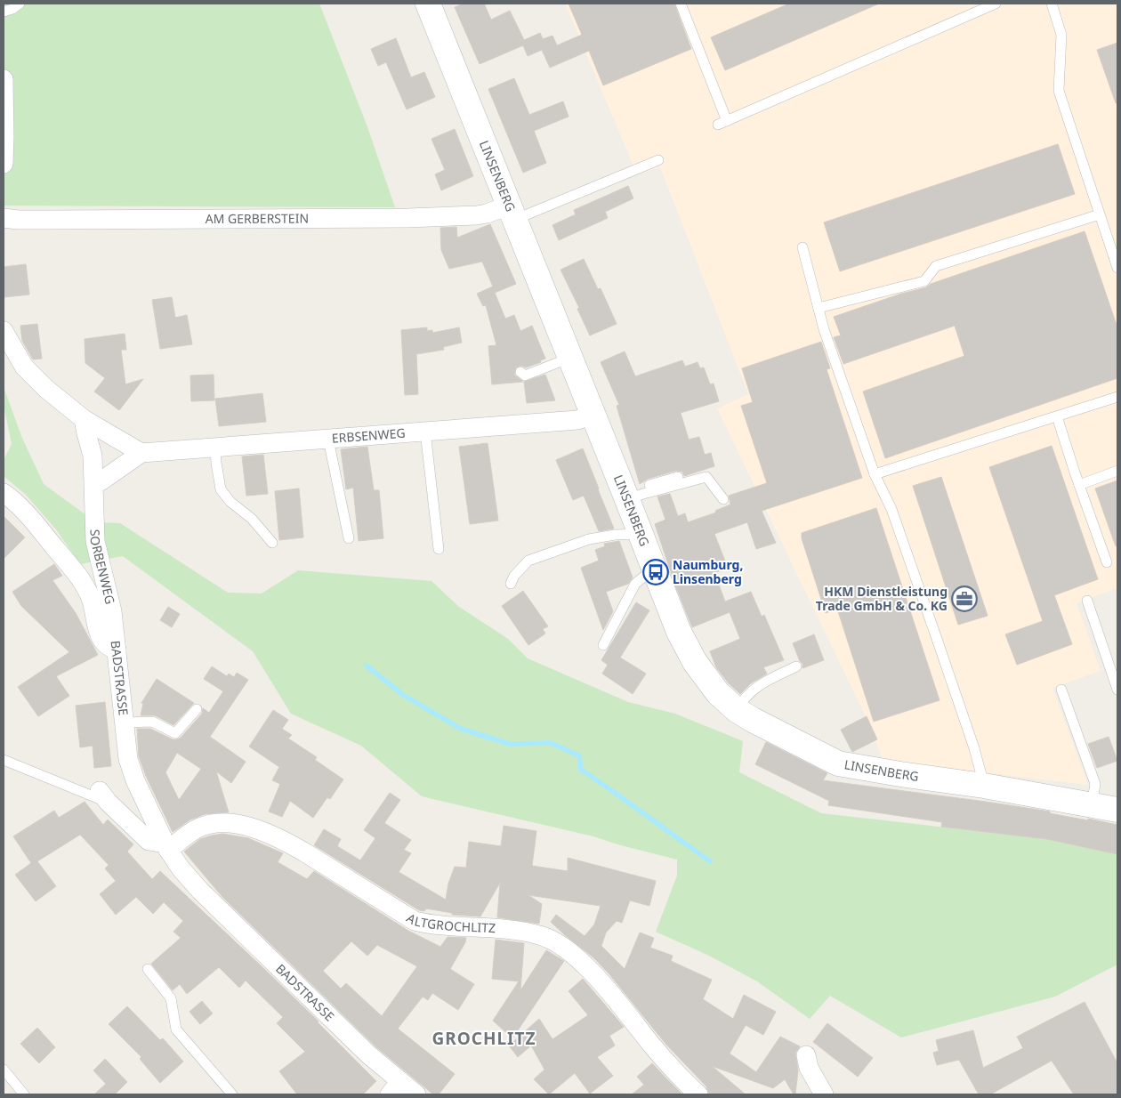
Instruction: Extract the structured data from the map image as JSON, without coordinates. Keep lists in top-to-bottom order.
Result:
{
  "streets": {
    "main road": ["LINSENBERG"],
    "street": [
      "AM GERBERSTEIN",
      "ERBSENWEG",
      "SORBENWEG",
      "BADSTRASSE",
      "ALTGROCHLITZ"
    ]
  },
  "crossings": [
    ["LINSENBERG", "AM GERBERSTEIN"],
    ["LINSENBERG", "ERBSENWEG"],
    ["SORBENWEG", "BADSTRASSE"],
    ["BADSTRASSE", "ALTGROCHLITZ"]
  ],
  "districts": ["GROCHLITZ"],
  "places": {
    "bus stop": ["Naumburg, Linsenberg"],
    "office": ["HKM Dienstleistung Trade GmbH & Co. KG"]
  }
}
